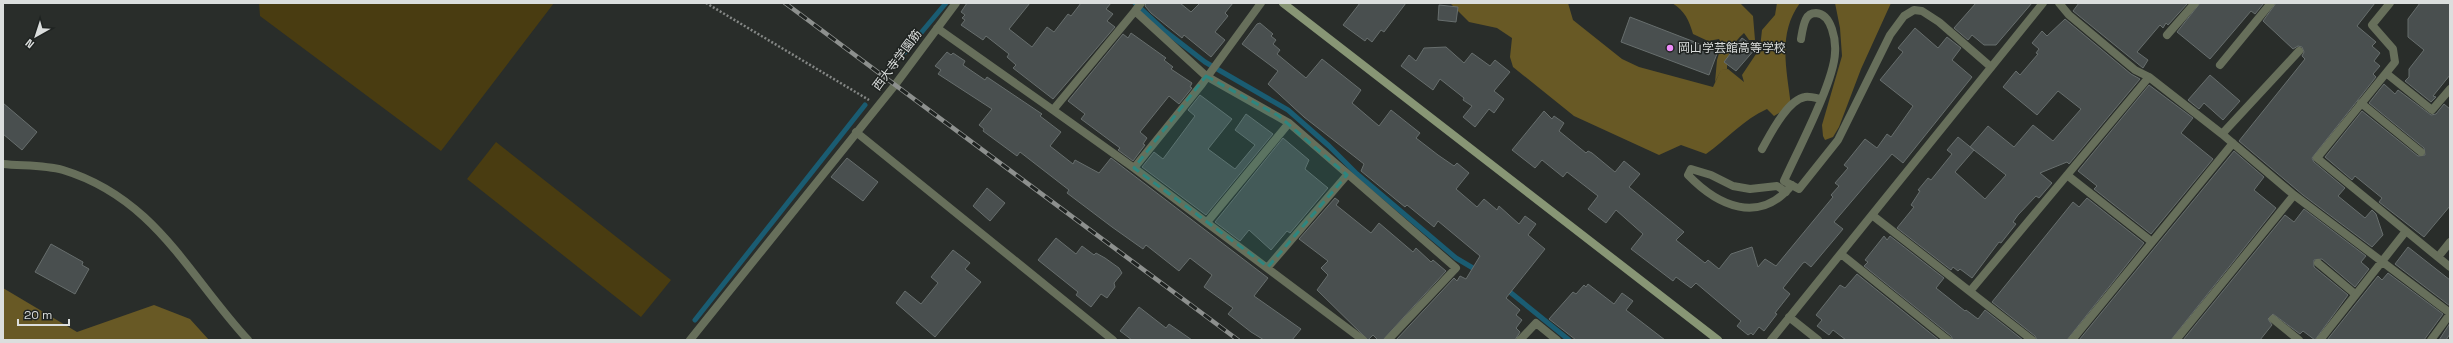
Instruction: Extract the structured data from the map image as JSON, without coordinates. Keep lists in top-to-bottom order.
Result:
{
  "streets": {
    "street": ["西大寺学園筋"]
  },
  "places": ["岡山学芸館高等学校"],
  "scale_bar": "20 m",
  "north": "bottom left"
}
